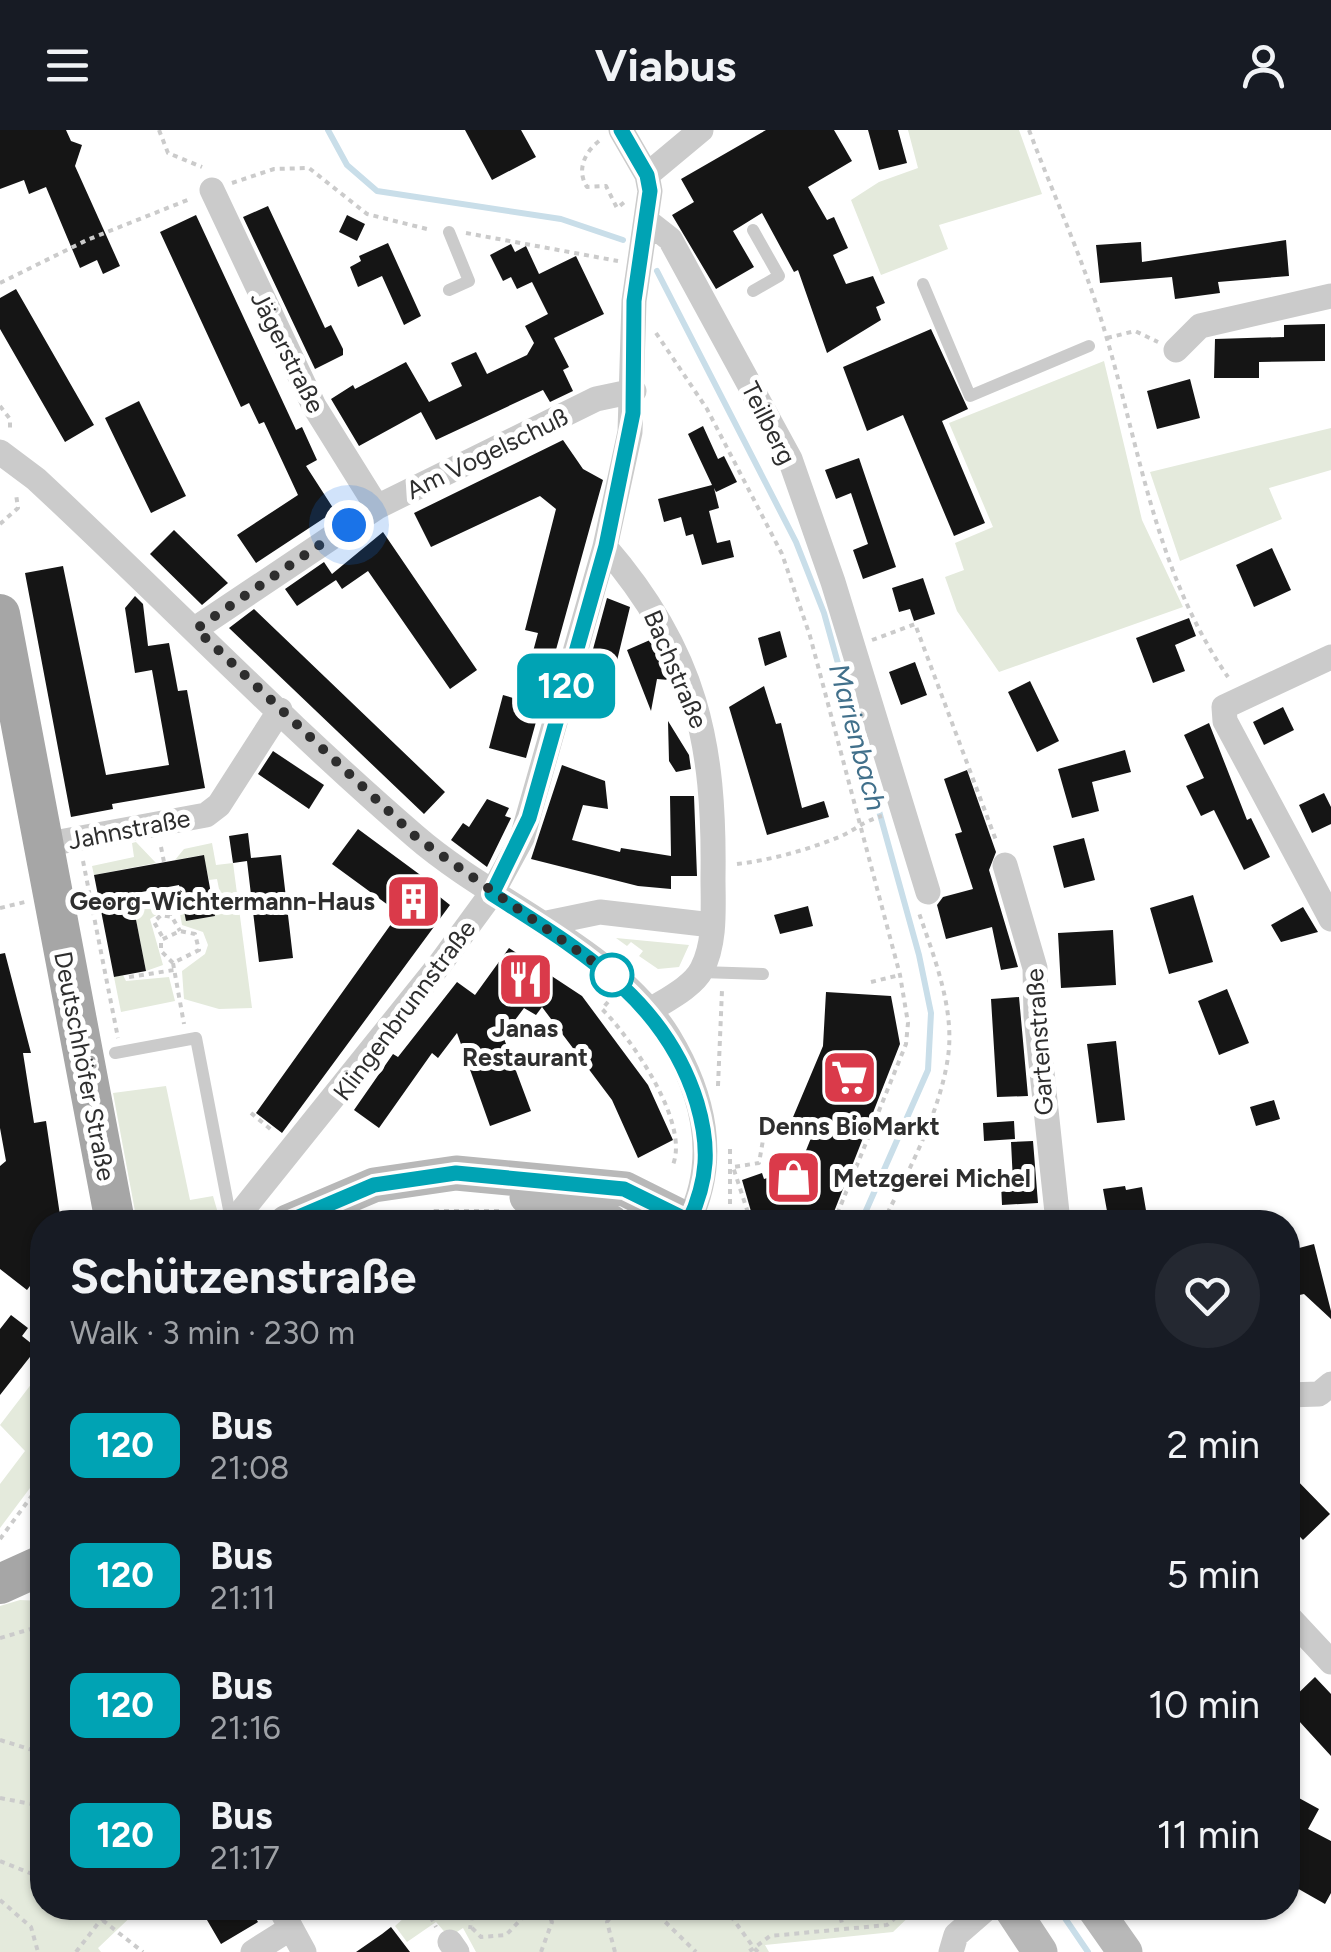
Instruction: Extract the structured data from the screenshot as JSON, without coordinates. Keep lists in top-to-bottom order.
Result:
{
  "streets": {
    "main road": ["Deutschhöfer Straße"],
    "street": [
      "Jägerstraße",
      "Teilberg",
      "Am Vogelschuß",
      "Bachstraße",
      "Jahnstraße",
      "Klingenbrunnstraße",
      "Gartenstraße"
    ]
  },
  "crossings": [
    ["Jägerstraße", "Am Vogelschuß"],
    ["Teilberg", "Klingenbrunnstraße"],
    ["Am Vogelschuß", "Klingenbrunnstraße"],
    ["Bachstraße", "Klingenbrunnstraße"],
    ["Jahnstraße", "Deutschhöfer Straße"]
  ],
  "water": ["Marienbach"],
  "places": {
    "building": ["Georg-Wichtermann-Haus"],
    "restaurant": ["Janas Restaurant"],
    "supermarket": ["Denns BioMarkt"],
    "shop": ["Metzgerei Michel"]
  },
  "lines": ["bus line 120"],
  "page": {
    "header": "Viabus",
    "on_map": "120",
    "heading": ["Schützenstraße", "Walk · 3 min · 230 m"],
    "list": [
      {
        "mark": "120",
        "name": "Bus",
        "note": "21:08",
        "value": "2 min"
      },
      {
        "mark": "120",
        "name": "Bus",
        "note": "21:11",
        "value": "5 min"
      },
      {
        "mark": "120",
        "name": "Bus",
        "note": "21:16",
        "value": "10 min"
      },
      {
        "mark": "120",
        "name": "Bus",
        "note": "21:17",
        "value": "11 min"
      }
    ]
  }
}
